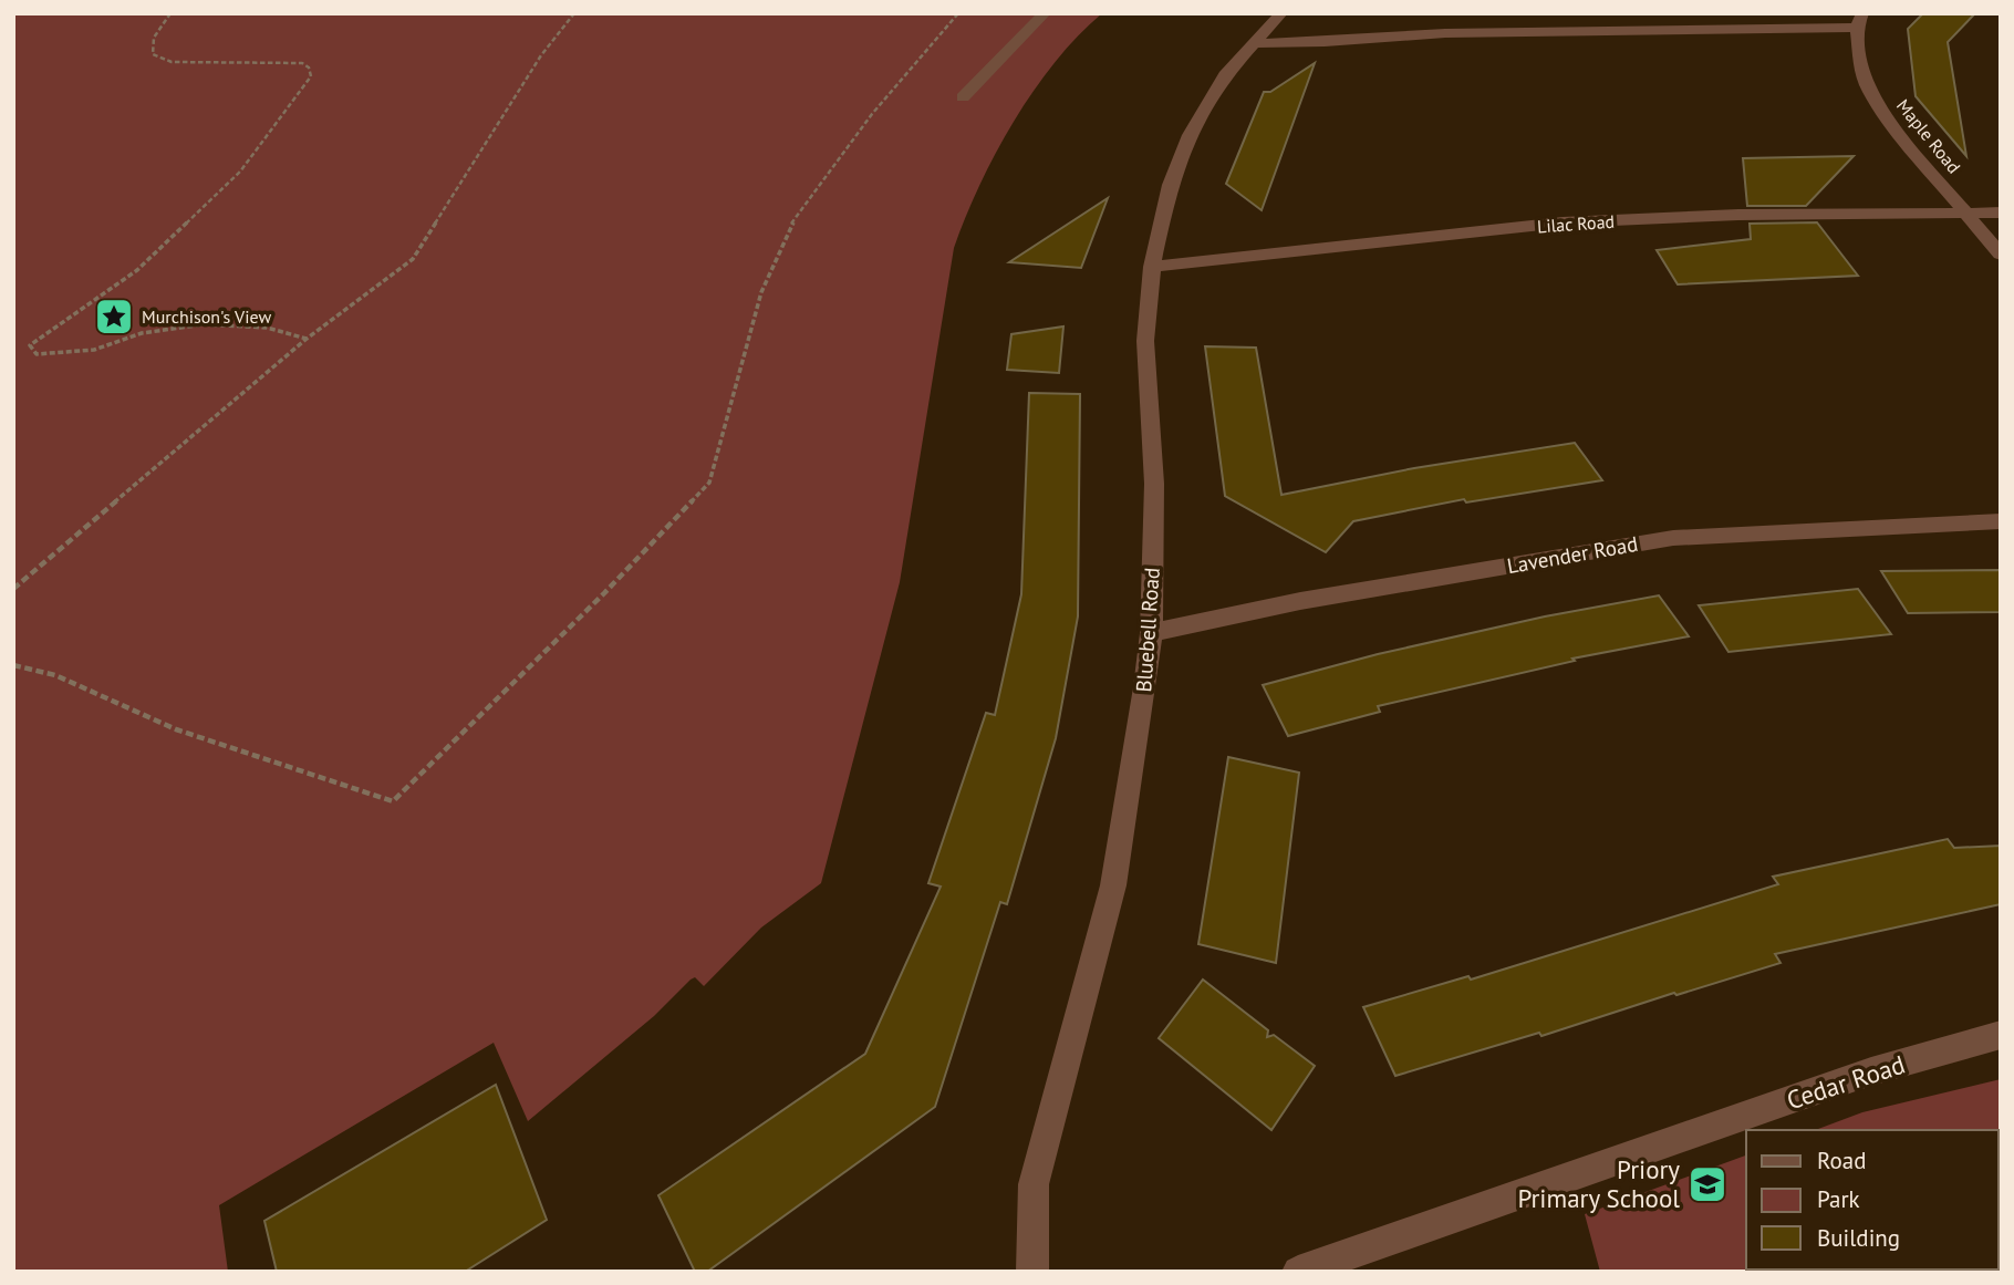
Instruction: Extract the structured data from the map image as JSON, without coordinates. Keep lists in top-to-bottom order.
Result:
{
  "streets": {
    "street": [
      "Maple Road",
      "Lilac Road",
      "Lavender Road",
      "Bluebell Road",
      "Cedar Road"
    ]
  },
  "crossings": [
    ["Maple Road", "Lilac Road"],
    ["Lilac Road", "Bluebell Road"],
    ["Lavender Road", "Bluebell Road"]
  ],
  "places": {
    "place": ["Murchison's View"],
    "school or university": ["Priory Primary School"]
  },
  "legend": ["Road", "Park", "Building"]
}
